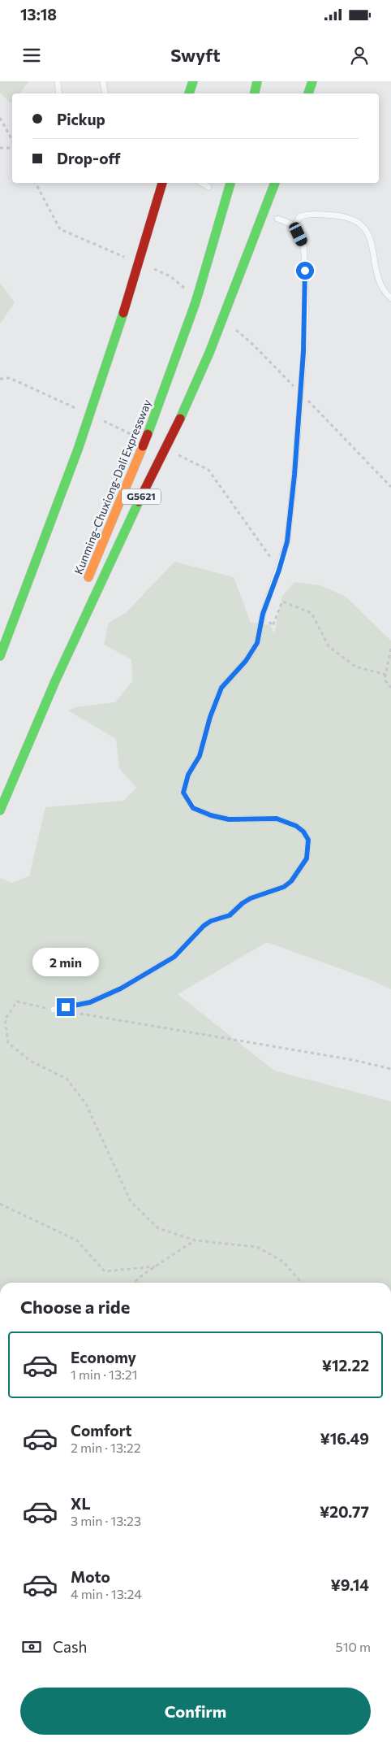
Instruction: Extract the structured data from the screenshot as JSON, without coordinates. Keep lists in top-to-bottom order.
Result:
{
  "streets": {
    "highway": ["Kunming-Chuxiong-Dali Expressway", "G5621"]
  },
  "page": {
    "status": "13:18",
    "header": "Swyft",
    "banner": ["Pickup", "Drop-off"],
    "bubble": "2 min",
    "heading": "Choose a ride",
    "list": [
      {
        "name": "Economy",
        "note": "1 min · 13:21",
        "value": "¥12.22"
      },
      {
        "name": "Comfort",
        "note": "2 min · 13:22",
        "value": "¥16.49"
      },
      {
        "name": "XL",
        "note": "3 min · 13:23",
        "value": "¥20.77"
      },
      {
        "name": "Moto",
        "note": "4 min · 13:24",
        "value": "¥9.14"
      }
    ],
    "pay": ["Cash", "510 m"],
    "buttons": "Confirm"
  }
}
